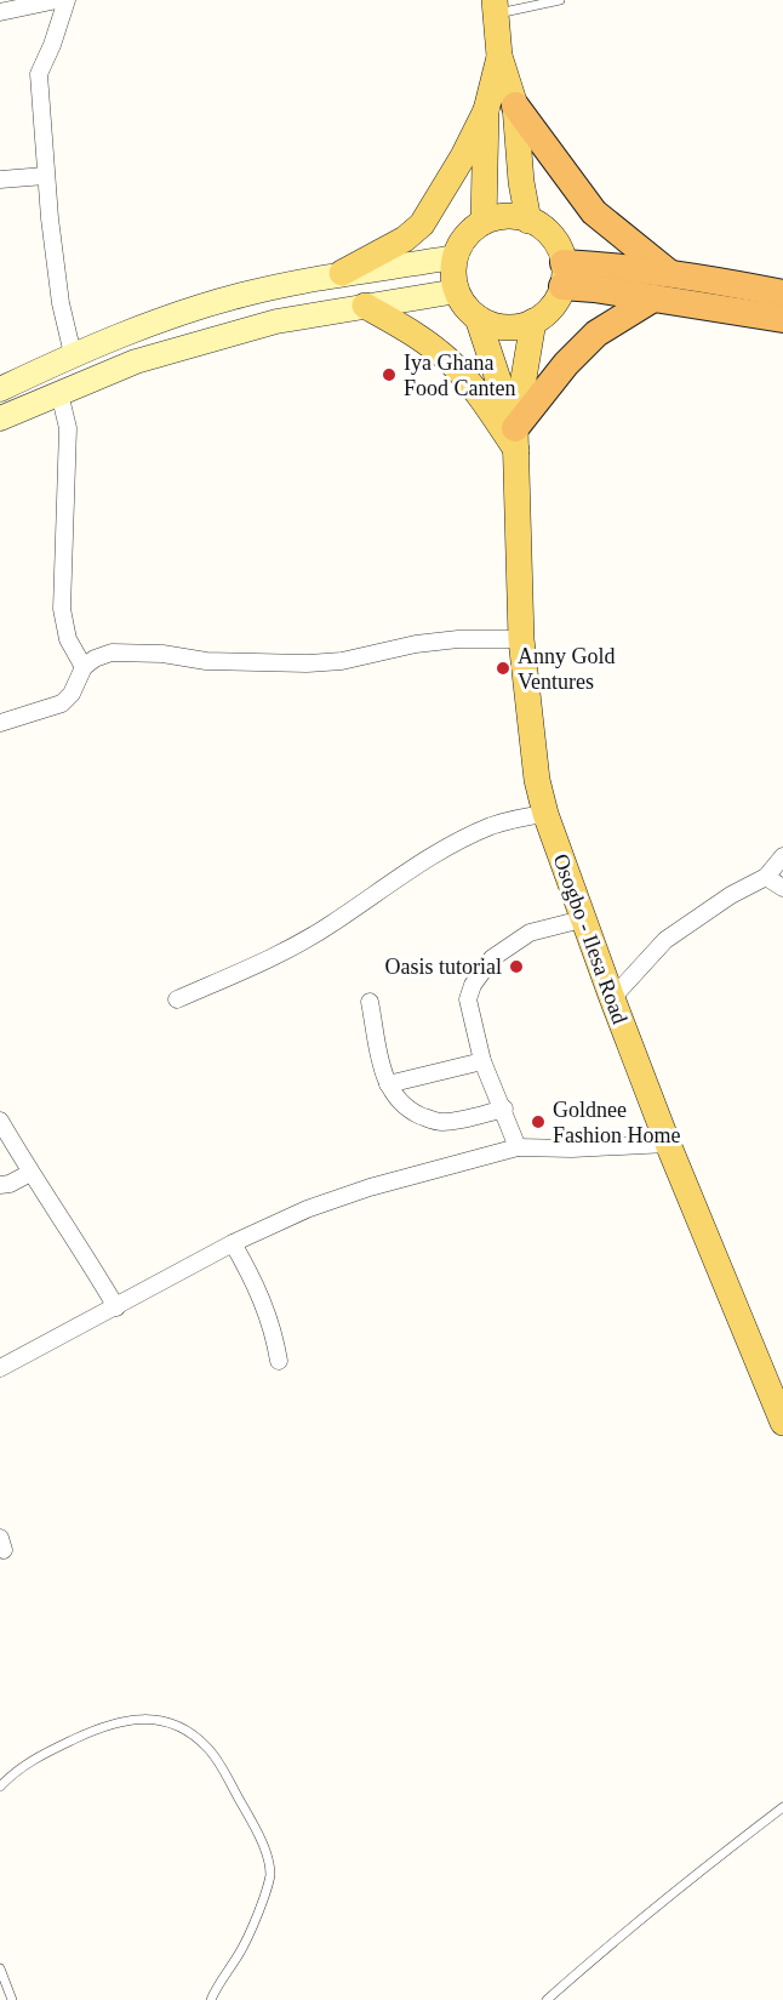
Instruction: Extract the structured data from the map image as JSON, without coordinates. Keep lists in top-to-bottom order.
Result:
{
  "streets": {
    "main road": ["Osogbo - Ilesa Road"]
  },
  "places": [
    "Iya Ghana Food Canten",
    "Anny Gold Ventures",
    "Oasis tutorial",
    "Goldnee Fashion Home"
  ]
}
